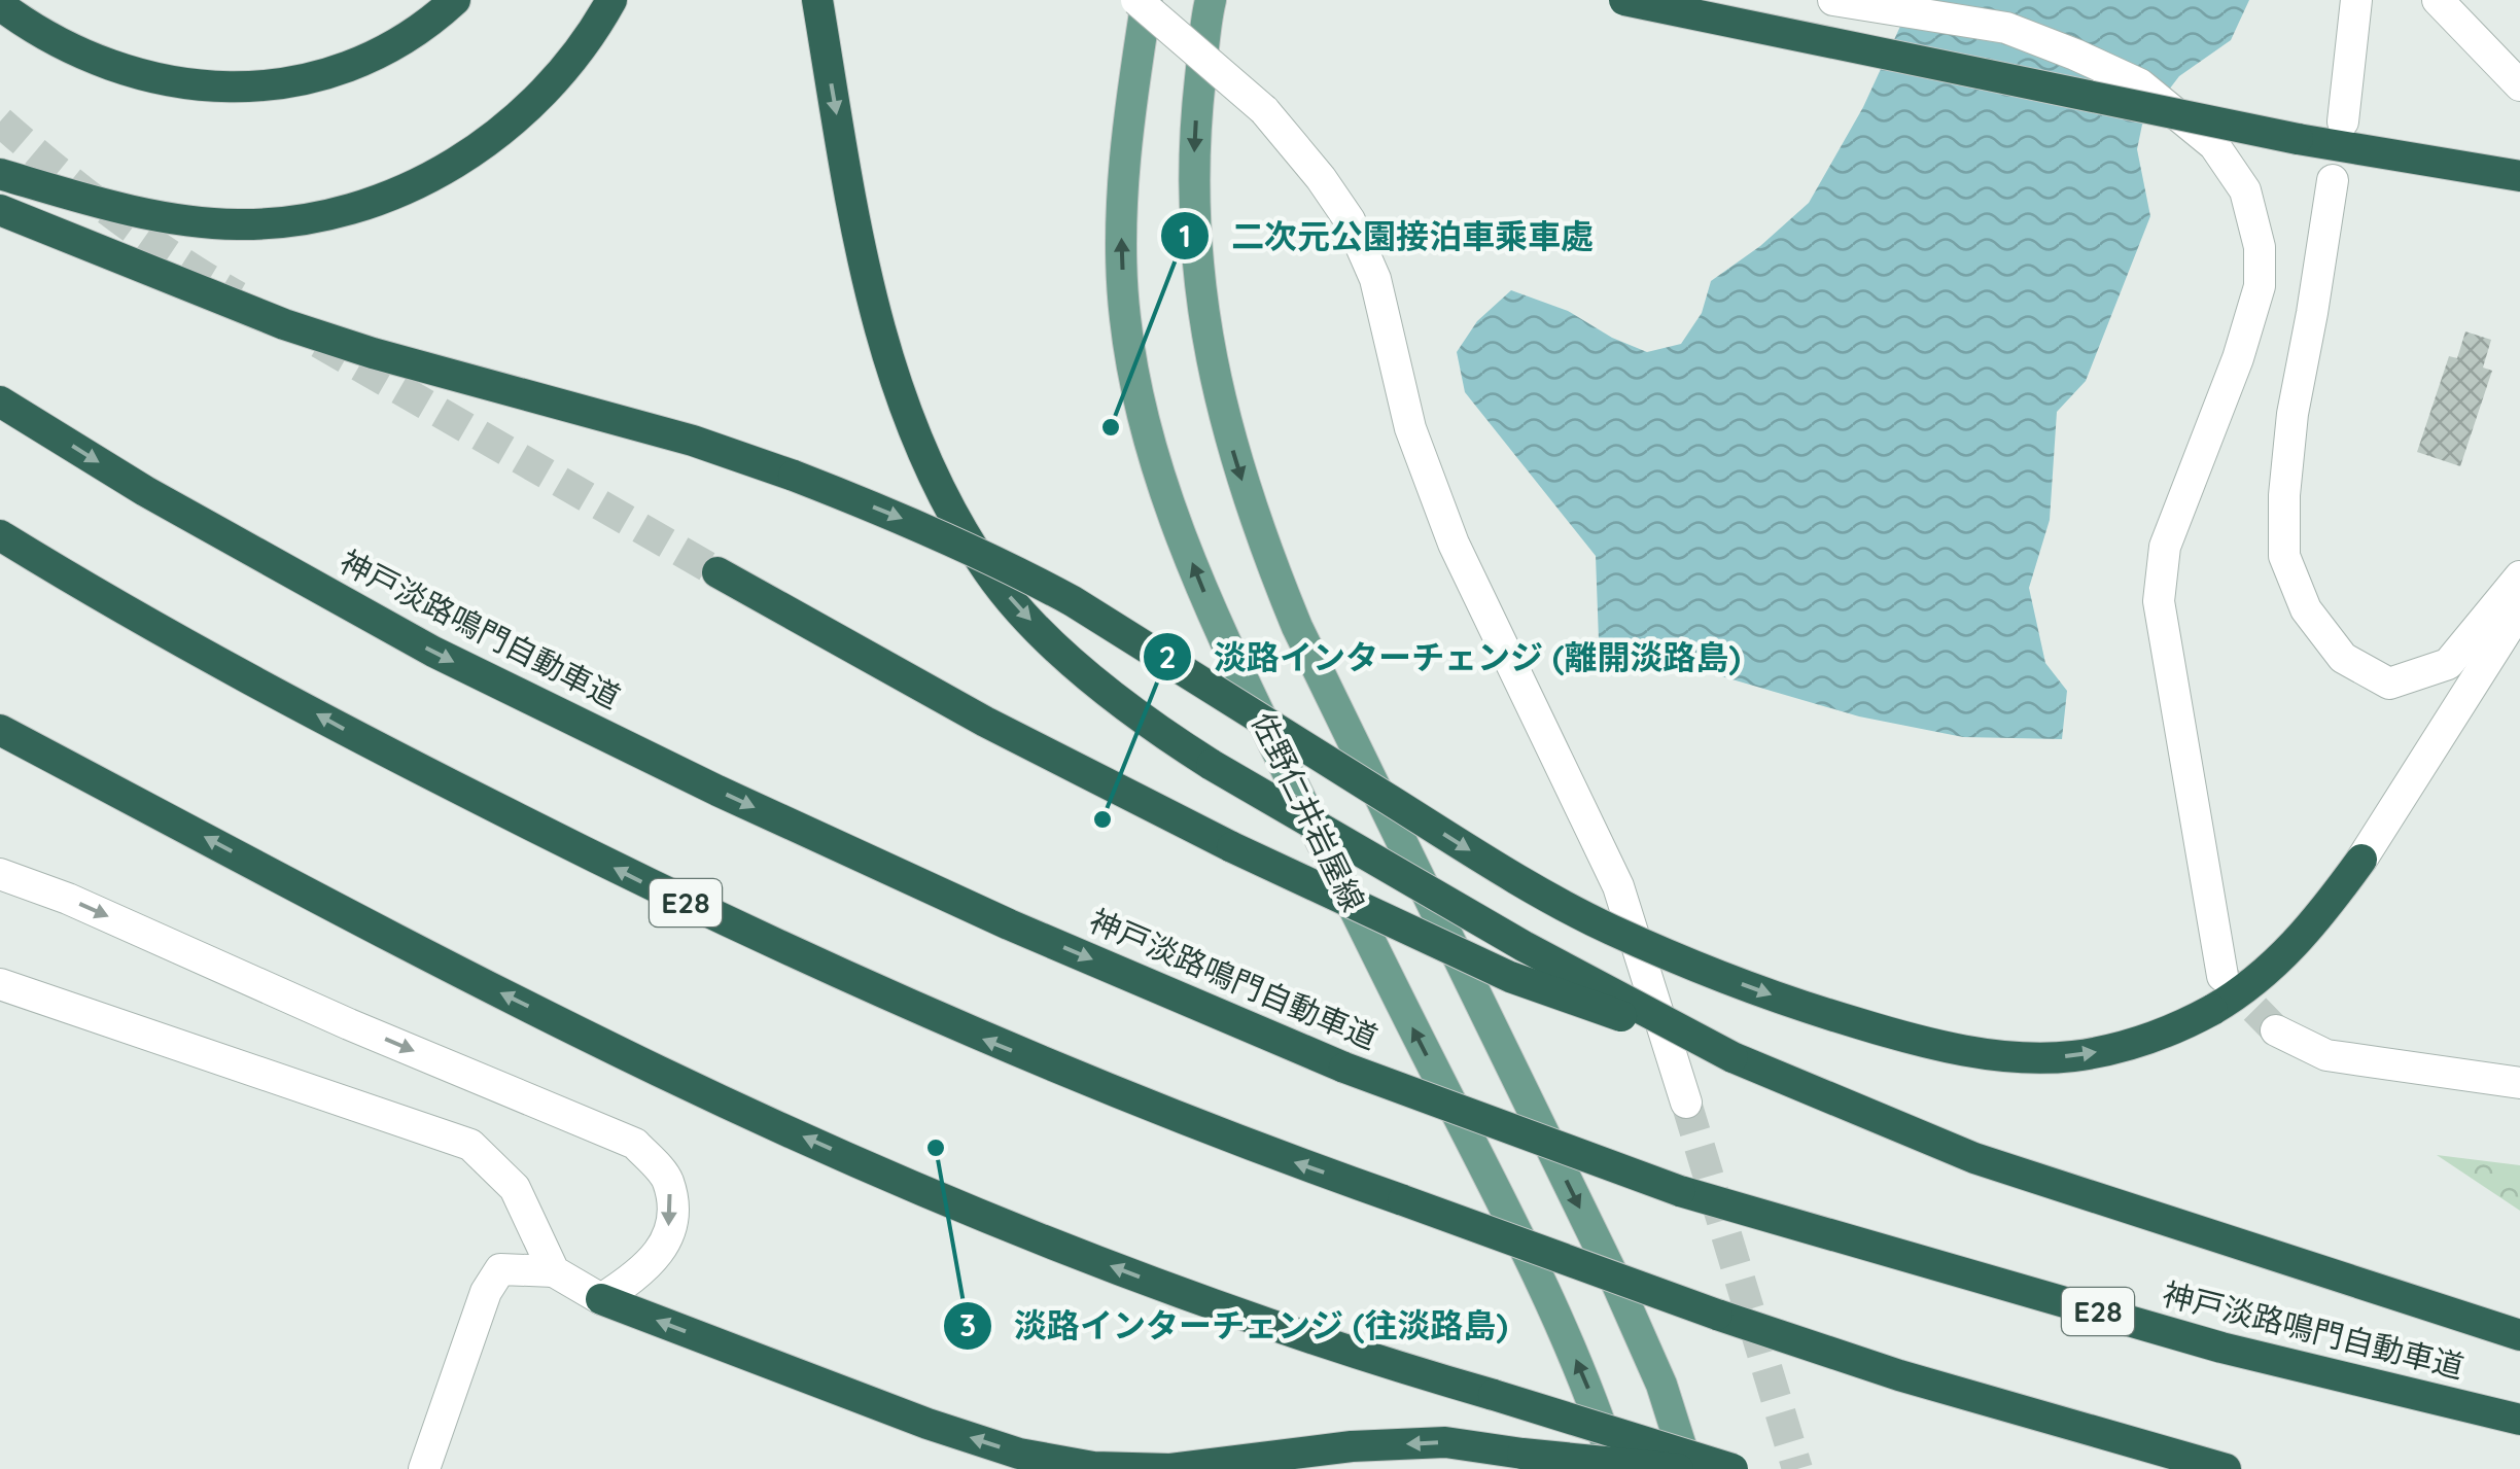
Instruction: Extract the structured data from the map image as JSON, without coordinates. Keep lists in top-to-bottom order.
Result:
{
  "streets": {
    "highway": ["神戸淡路鳴門自動車道", "E28"],
    "main road": ["佐野仁井岩屋線"]
  },
  "places": ["二次元公園接泊車乘車處", "淡路インターチェンジ (離開淡路島)", "淡路インターチェンジ (往淡路島)"]
}
